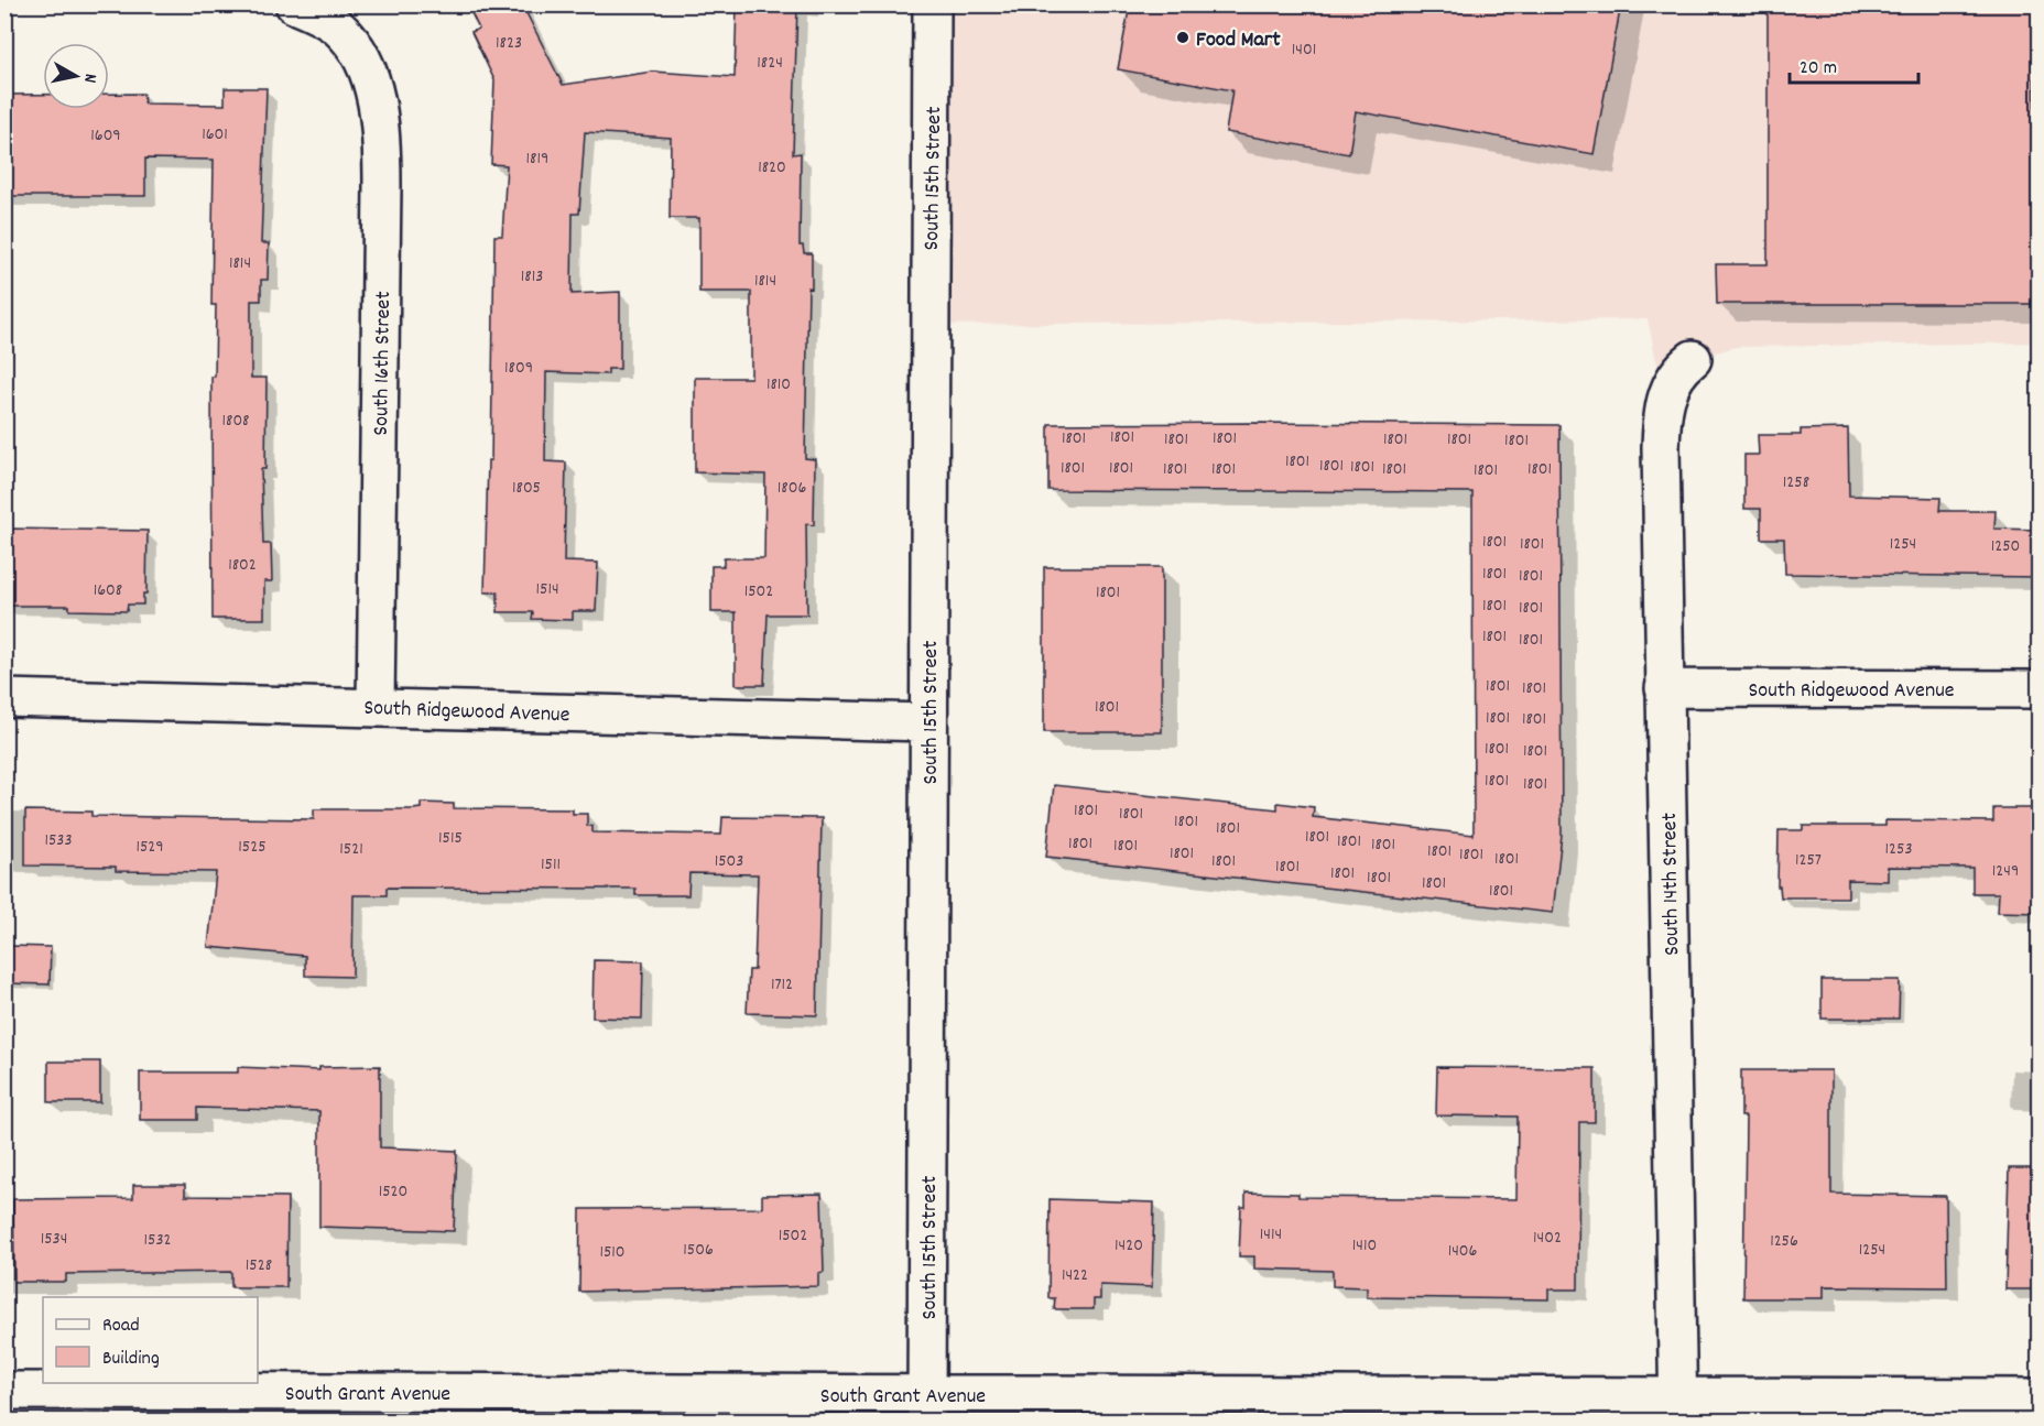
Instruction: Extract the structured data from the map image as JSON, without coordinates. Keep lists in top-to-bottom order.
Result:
{
  "streets": {
    "street": [
      "South 15th Street",
      "South 16th Street",
      "South Ridgewood Avenue",
      "South 14th Street",
      "South Grant Avenue"
    ]
  },
  "crossings": [
    ["South 15th Street", "South Ridgewood Avenue"],
    ["South 15th Street", "South Grant Avenue"],
    ["South 16th Street", "South Ridgewood Avenue"],
    ["South Ridgewood Avenue", "South 14th Street"],
    ["South 14th Street", "South Grant Avenue"]
  ],
  "places": ["Food Mart"],
  "house_numbers": [
    "1823",
    "1401",
    "1824",
    "1601",
    "1609",
    "1819",
    "1820",
    "1814",
    "1813",
    "1814",
    "1809",
    "1810",
    "1808",
    "1801",
    "1801",
    "1801",
    "1801",
    "1801",
    "1801",
    "1801",
    "1801",
    "1801",
    "1801",
    "1801",
    "1801",
    "1801",
    "1801",
    "1801",
    "1801",
    "1801",
    "1258",
    "1805",
    "1806",
    "1801",
    "1801",
    "1254",
    "1250",
    "1802",
    "1801",
    "1801",
    "1514",
    "1608",
    "1502",
    "1801",
    "1801",
    "1801",
    "1801",
    "1801",
    "1801",
    "1801",
    "1801",
    "1801",
    "1801",
    "1801",
    "1801",
    "1801",
    "1801",
    "1801",
    "1801",
    "1801",
    "1801",
    "1801",
    "1515",
    "1533",
    "1801",
    "1801",
    "1801",
    "1801",
    "1529",
    "1525",
    "1521",
    "1253",
    "1801",
    "1801",
    "1801",
    "1801",
    "1257",
    "1503",
    "1801",
    "1511",
    "1801",
    "1249",
    "1801",
    "1801",
    "1801",
    "1801",
    "1712",
    "1520",
    "1414",
    "1502",
    "1402",
    "1534",
    "1532",
    "1256",
    "1420",
    "1410",
    "1506",
    "1254",
    "1406",
    "1510",
    "1528",
    "1422"
  ],
  "legend": ["Road", "Building"],
  "scale_bar": "20 m",
  "north": "right"
}
